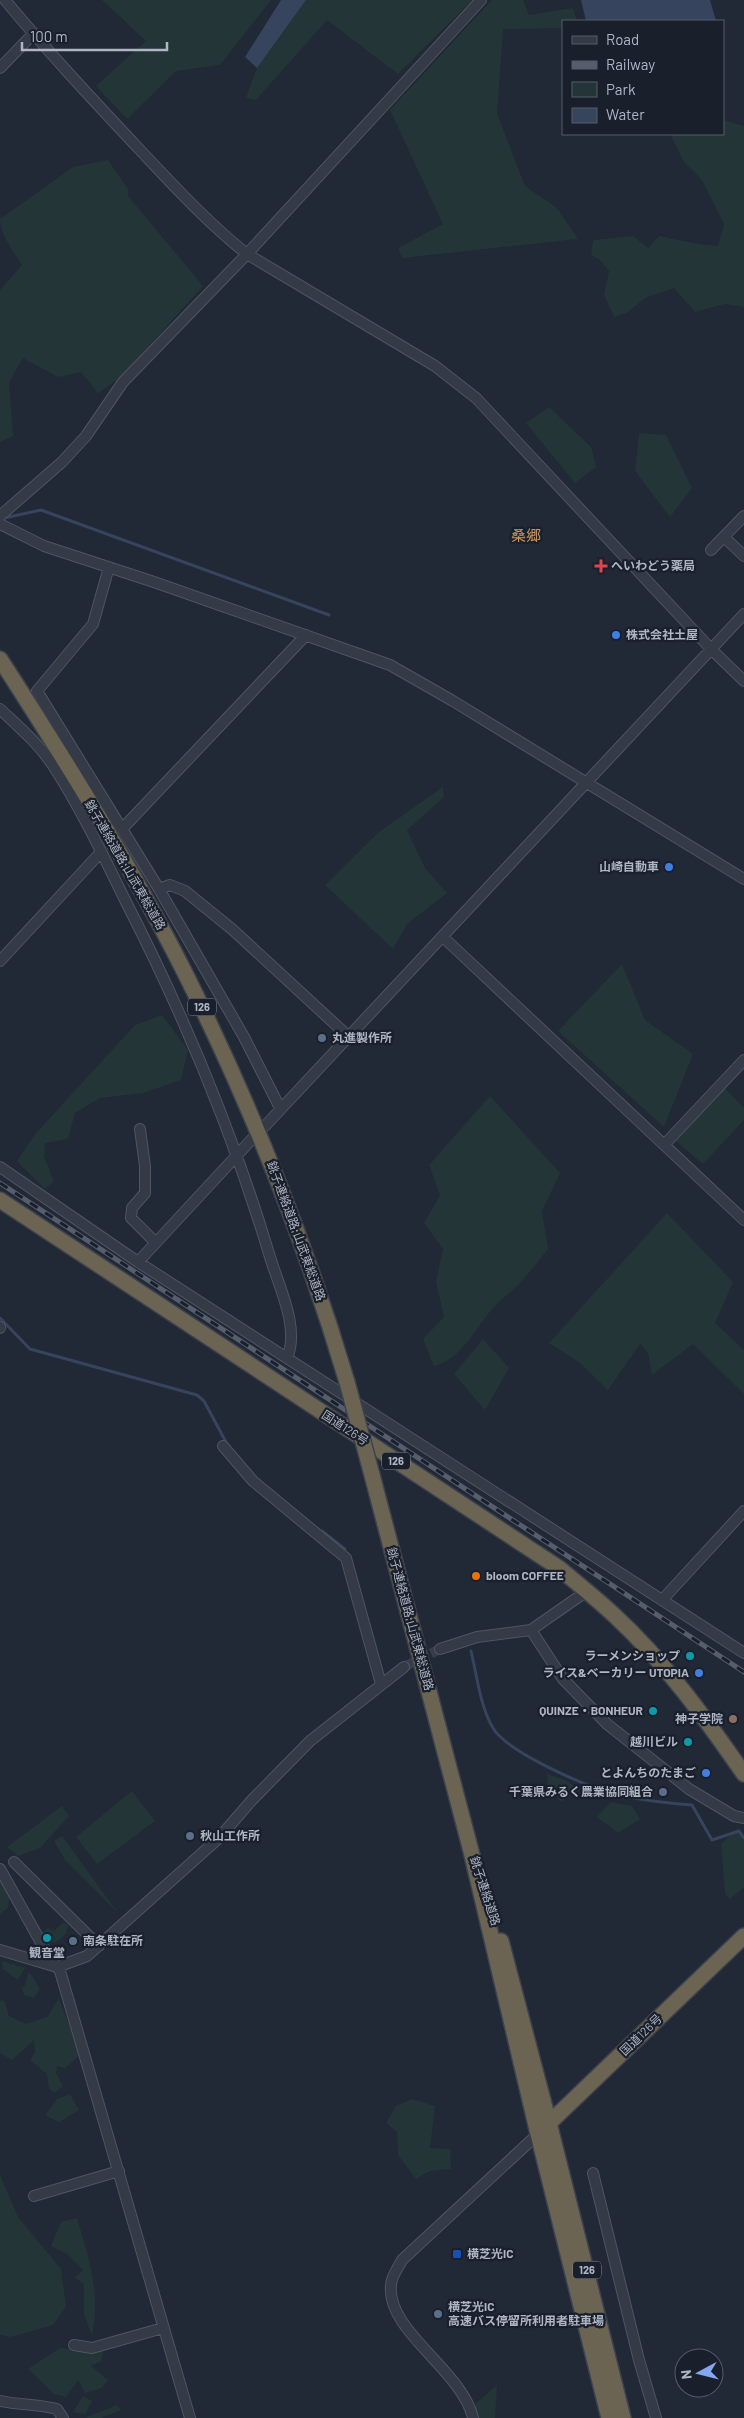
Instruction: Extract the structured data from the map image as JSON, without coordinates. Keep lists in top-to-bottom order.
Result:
{
  "streets": {
    "highway": [
      "銚子連絡道路;山武東総道路",
      "126",
      "国道126号",
      "銚子連絡道路"
    ]
  },
  "crossings": [
    ["銚子連絡道路;山武東総道路", "銚子連絡道路"],
    ["126", "国道126号"],
    ["126", "銚子連絡道路"],
    ["国道126号", "銚子連絡道路"]
  ],
  "districts": ["桑郷"],
  "places": {
    "health": ["へいわどう薬局"],
    "other": [
      "株式会社土屋",
      "山崎自動車",
      "丸進製作所",
      "bloom COFFEE",
      "ラーメンショップ",
      "ライス&ベーカリー UTOPIA",
      "QUINZE・BONHEUR",
      "神子学院",
      "越川ビル",
      "とよんちのたまご",
      "千葉県みるく農業協同組合",
      "秋山工作所",
      "観音堂",
      "南条駐在所",
      "横芝光IC 高速バス停留所利用者駐車場"
    ],
    "transit": ["横芝光IC"]
  },
  "legend": [
    "Road",
    "Railway",
    "Park",
    "Water"
  ],
  "scale_bar": "100 m",
  "north": "left"
}
